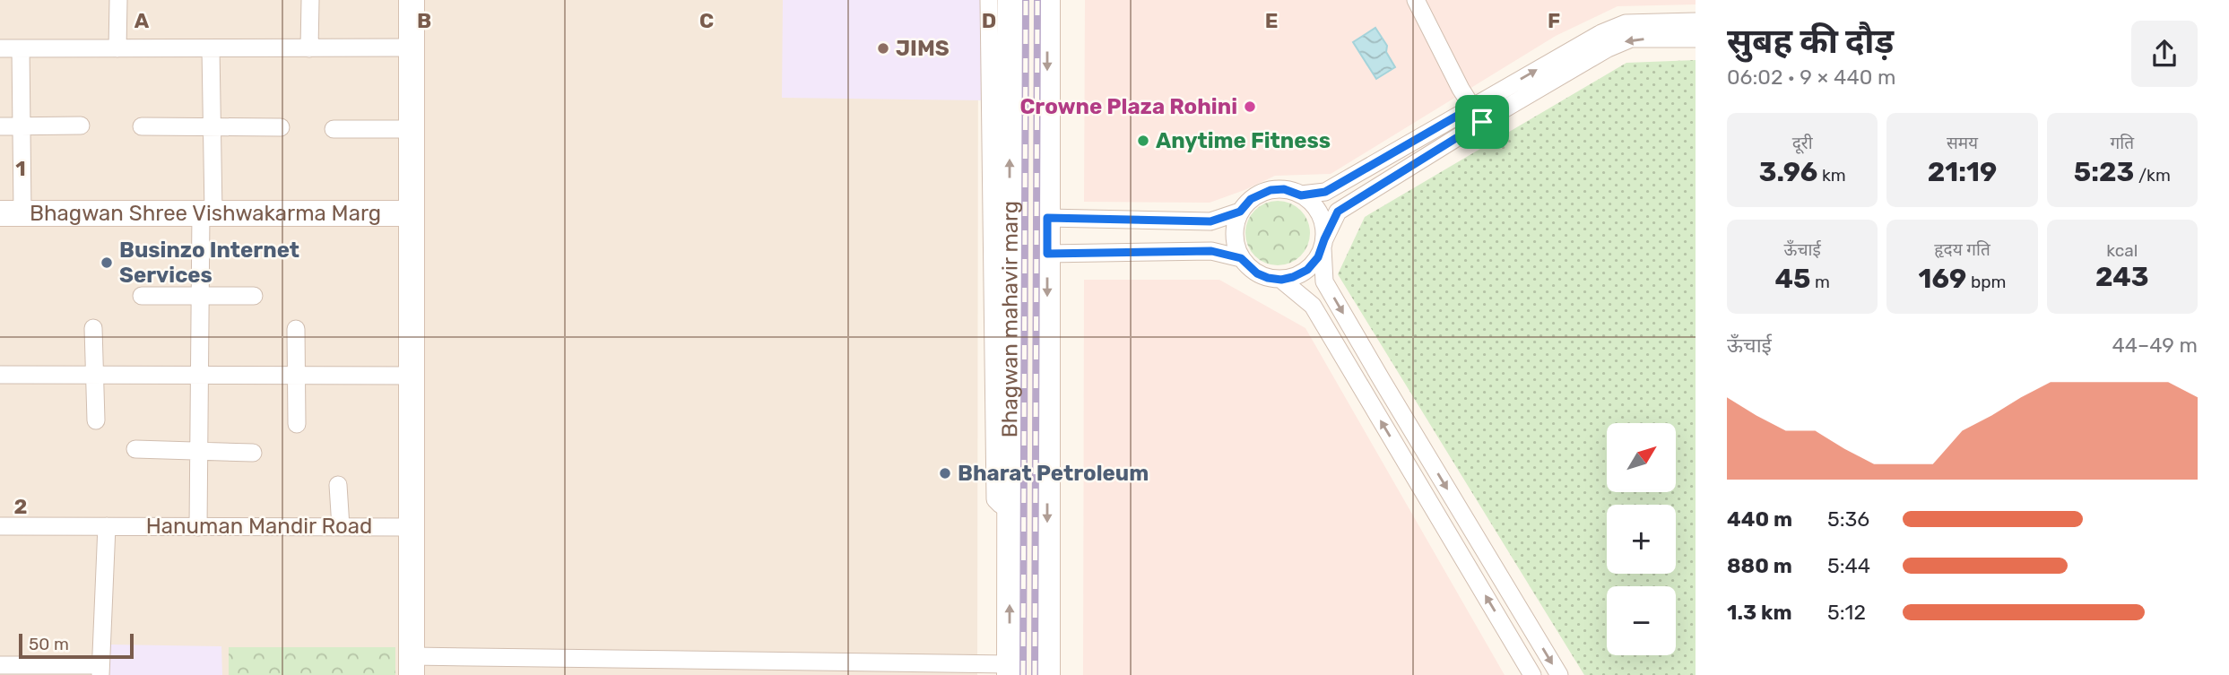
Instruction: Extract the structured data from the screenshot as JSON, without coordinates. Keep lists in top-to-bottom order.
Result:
{
  "streets": {
    "main road": ["Bhagwan Shree Vishwakarma Marg", "Bhagwan mahavir marg"],
    "street": ["Hanuman Mandir Road"]
  },
  "places": [
    "JIMS",
    "Crowne Plaza Rohini",
    "Anytime Fitness",
    "Businzo Internet Services",
    "Bharat Petroleum"
  ],
  "scale_bar": "50 m",
  "north": "top right",
  "page": {
    "heading": ["सुबह की दौड़", "06:02 · 9 × 440 m"],
    "stats": [
      ["दूरी", "3.96 km"],
      ["समय", "21:19"],
      ["गति", "5:23 /km"],
      ["ऊँचाई", "45 m"],
      ["हृदय गति", "169 bpm"],
      ["kcal", "243"]
    ],
    "chart": ["ऊँचाई", "44–49 m"],
    "map_buttons": ["+", "−"],
    "list": [
      {
        "name": "440 m",
        "note": "5:36"
      },
      {
        "name": "880 m",
        "note": "5:44"
      },
      {
        "name": "1.3 km",
        "note": "5:12"
      }
    ],
    "scale": "50 m"
  },
  "grid": {
    "columns": [
      "A",
      "B",
      "C",
      "D",
      "E",
      "F"
    ],
    "rows": ["1", "2"]
  }
}
